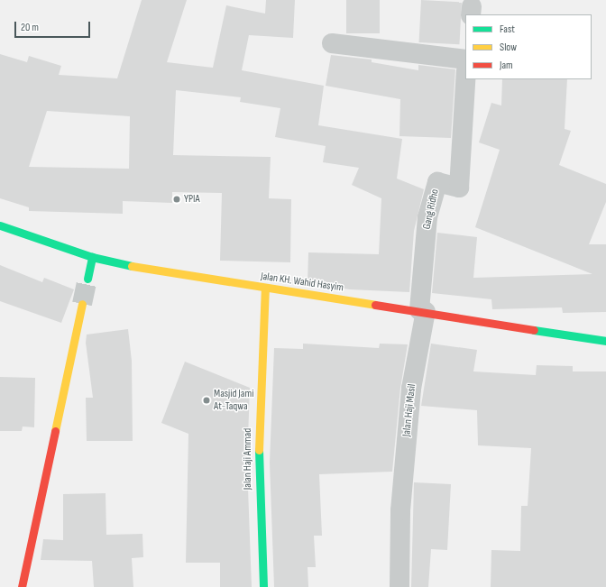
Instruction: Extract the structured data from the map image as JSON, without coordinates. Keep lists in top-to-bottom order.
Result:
{
  "streets": {
    "street": [
      "Gang Ridho",
      "Jalan KH. Wahid Hasyim",
      "Jalan Haji Masil",
      "Jalan Haji Ammad"
    ]
  },
  "crossings": [
    ["Gang Ridho", "Jalan KH. Wahid Hasyim"],
    ["Gang Ridho", "Jalan Haji Masil"],
    ["Jalan KH. Wahid Hasyim", "Jalan Haji Masil"],
    ["Jalan KH. Wahid Hasyim", "Jalan Haji Ammad"]
  ],
  "places": ["YPIA", "Masjid Jami At-Taqwa"],
  "legend": ["Fast", "Slow", "Jam"],
  "scale_bar": "20 m"
}
